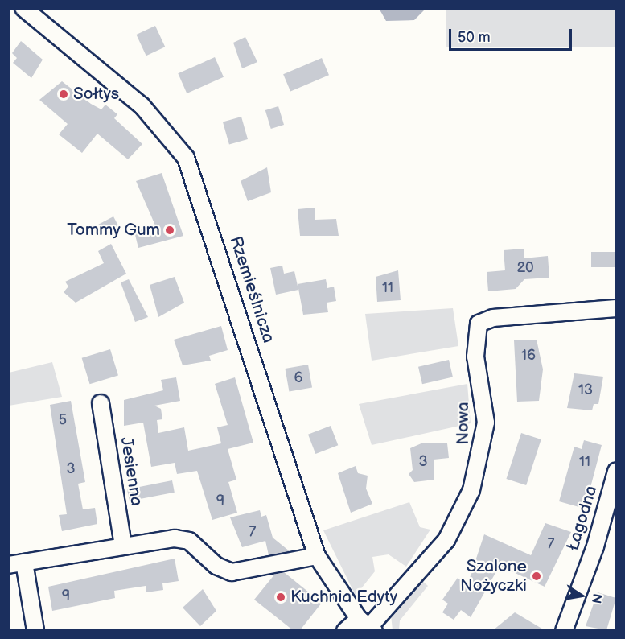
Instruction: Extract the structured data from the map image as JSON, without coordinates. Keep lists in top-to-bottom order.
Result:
{
  "streets": {
    "street": [
      "Rzemieślnicza",
      "Nowa",
      "Jesienna",
      "Łagodna"
    ]
  },
  "crossings": [
    ["Rzemieślnicza", "Nowa"]
  ],
  "places": [
    "Sołtys",
    "Tommy Gum",
    "Szalone Nożyczki",
    "Kuchnia Edyty"
  ],
  "house_numbers": [
    "20",
    "11",
    "16",
    "6",
    "13",
    "5",
    "3",
    "11",
    "3",
    "9",
    "7",
    "7",
    "9"
  ],
  "scale_bar": "50 m",
  "north": "right"
}
